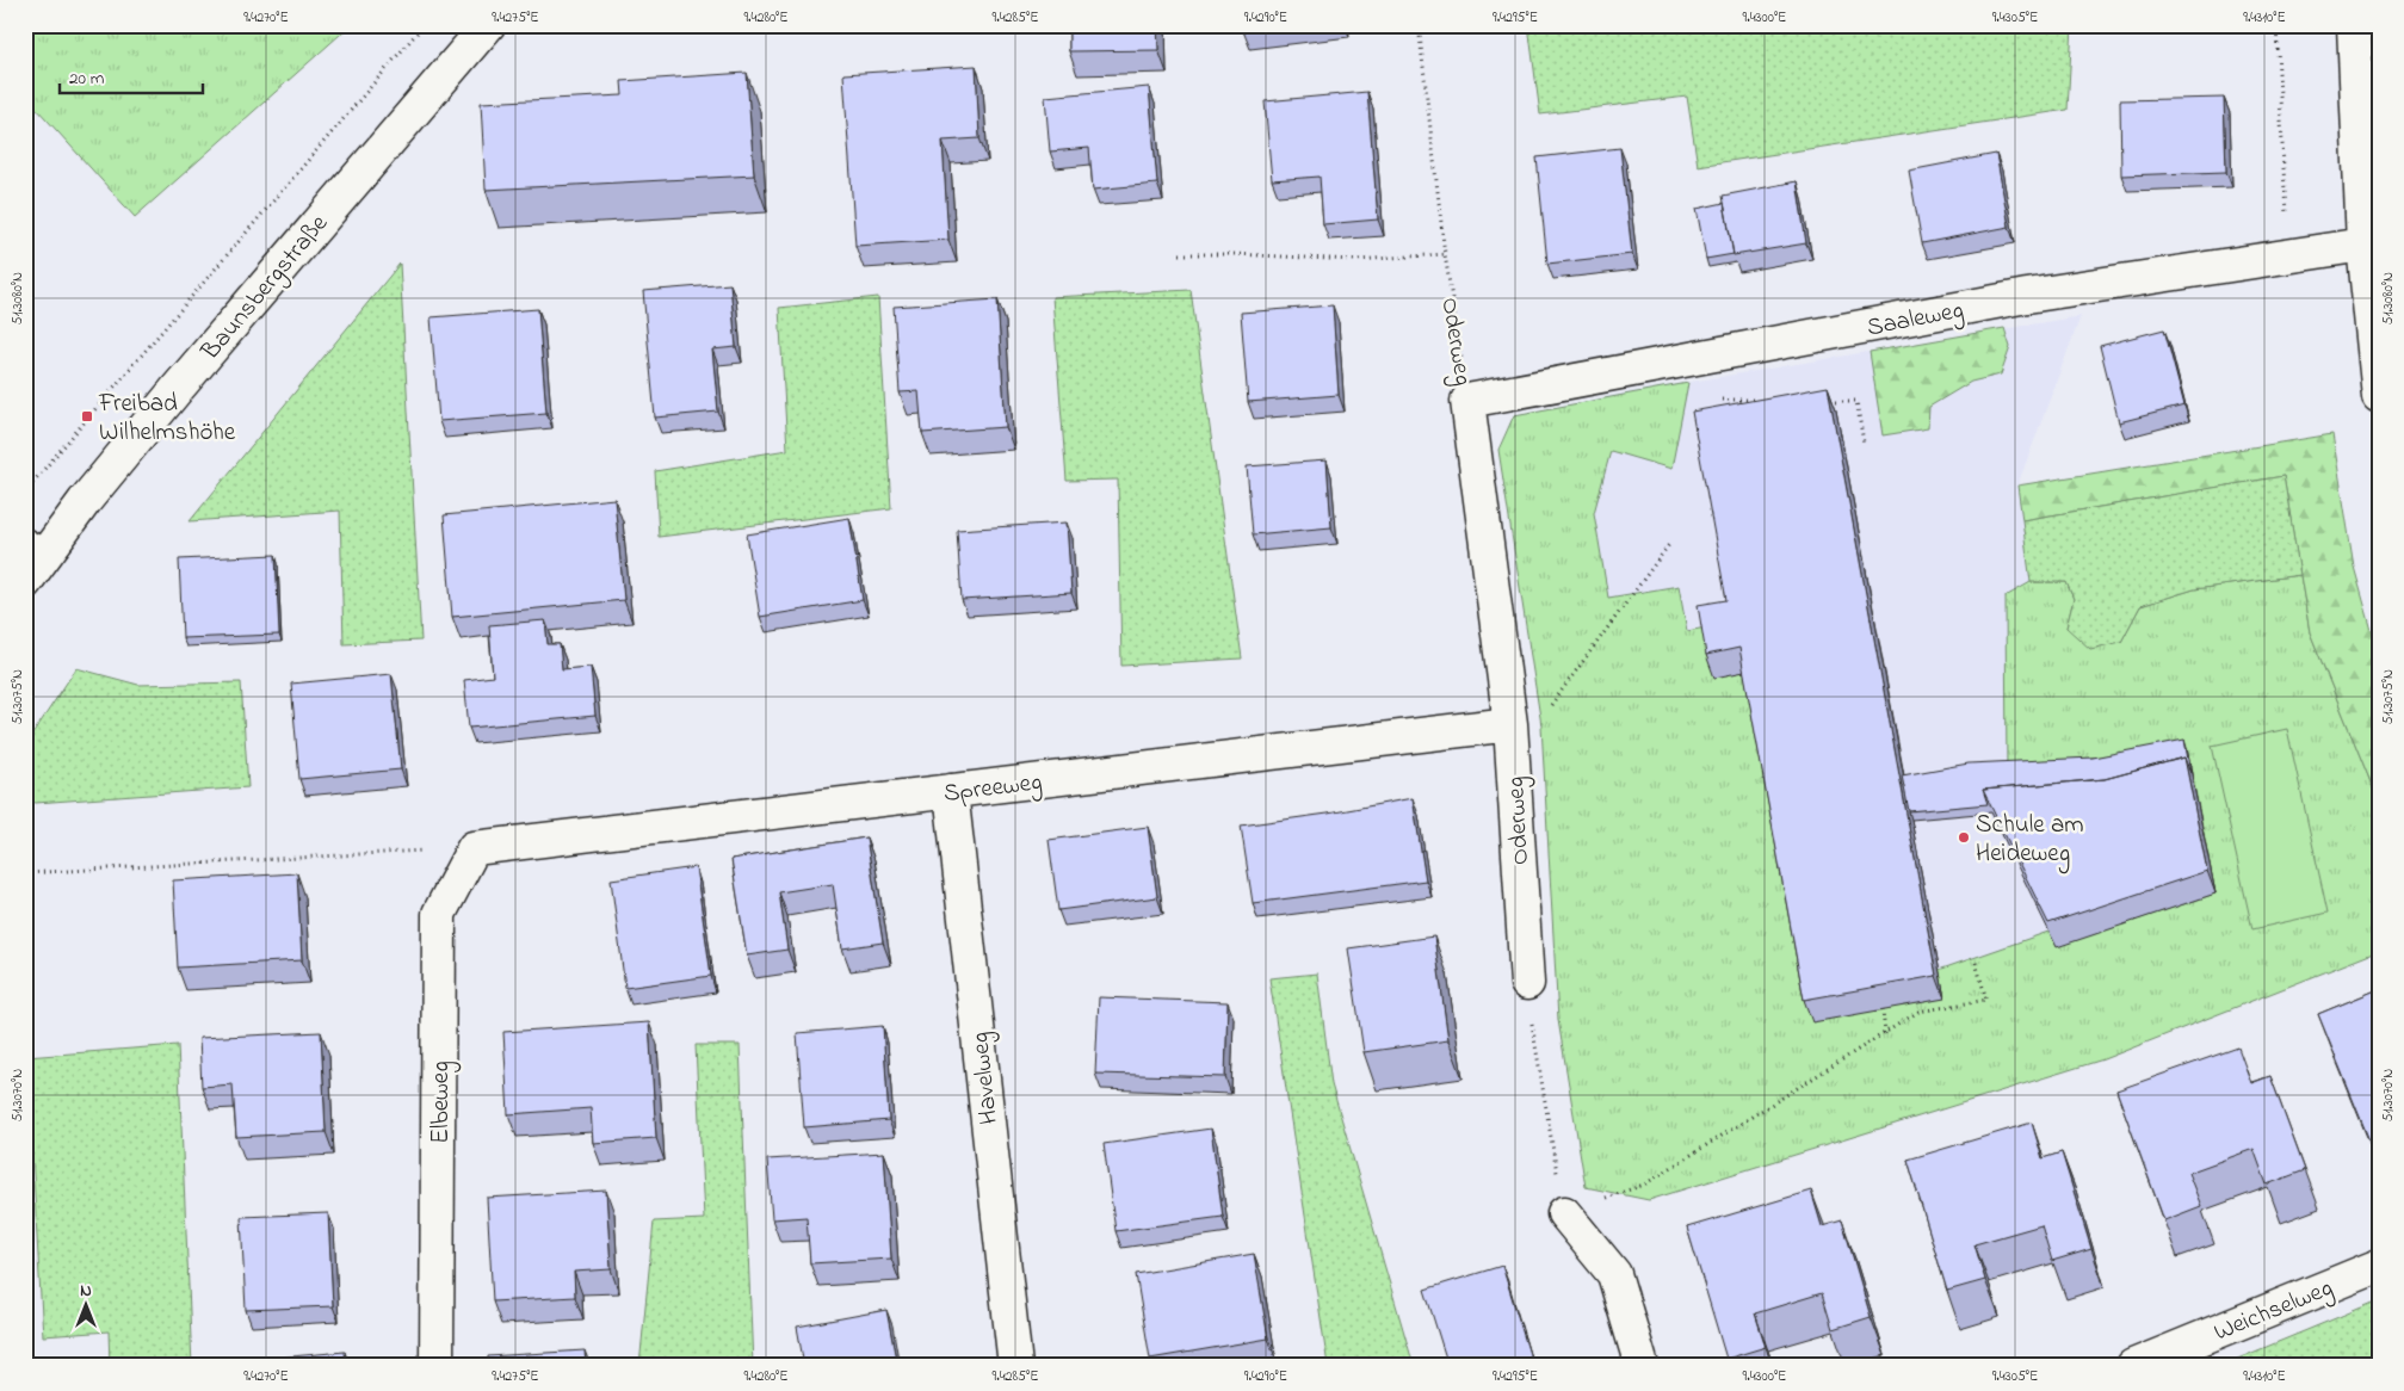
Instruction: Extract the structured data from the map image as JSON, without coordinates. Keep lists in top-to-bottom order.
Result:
{
  "streets": {
    "street": [
      "Baunsbergstraße",
      "Saaleweg",
      "Oderweg",
      "Spreeweg",
      "Havelweg",
      "Elbeweg",
      "Weichselweg"
    ]
  },
  "crossings": [
    ["Saaleweg", "Oderweg"],
    ["Oderweg", "Spreeweg"],
    ["Spreeweg", "Havelweg"],
    ["Spreeweg", "Elbeweg"]
  ],
  "places": {
    "transit": ["Freibad Wilhelmshöhe"],
    "other": ["Schule am Heideweg"]
  },
  "scale_bar": "20 m",
  "north": "top",
  "coordinates": [
    "9.4270°E",
    "9.4275°E",
    "9.4280°E",
    "9.4285°E",
    "9.4290°E",
    "9.4295°E",
    "9.4300°E",
    "9.4305°E",
    "9.4310°E",
    "51.3080°N",
    "51.3075°N",
    "51.3070°N"
  ]
}
